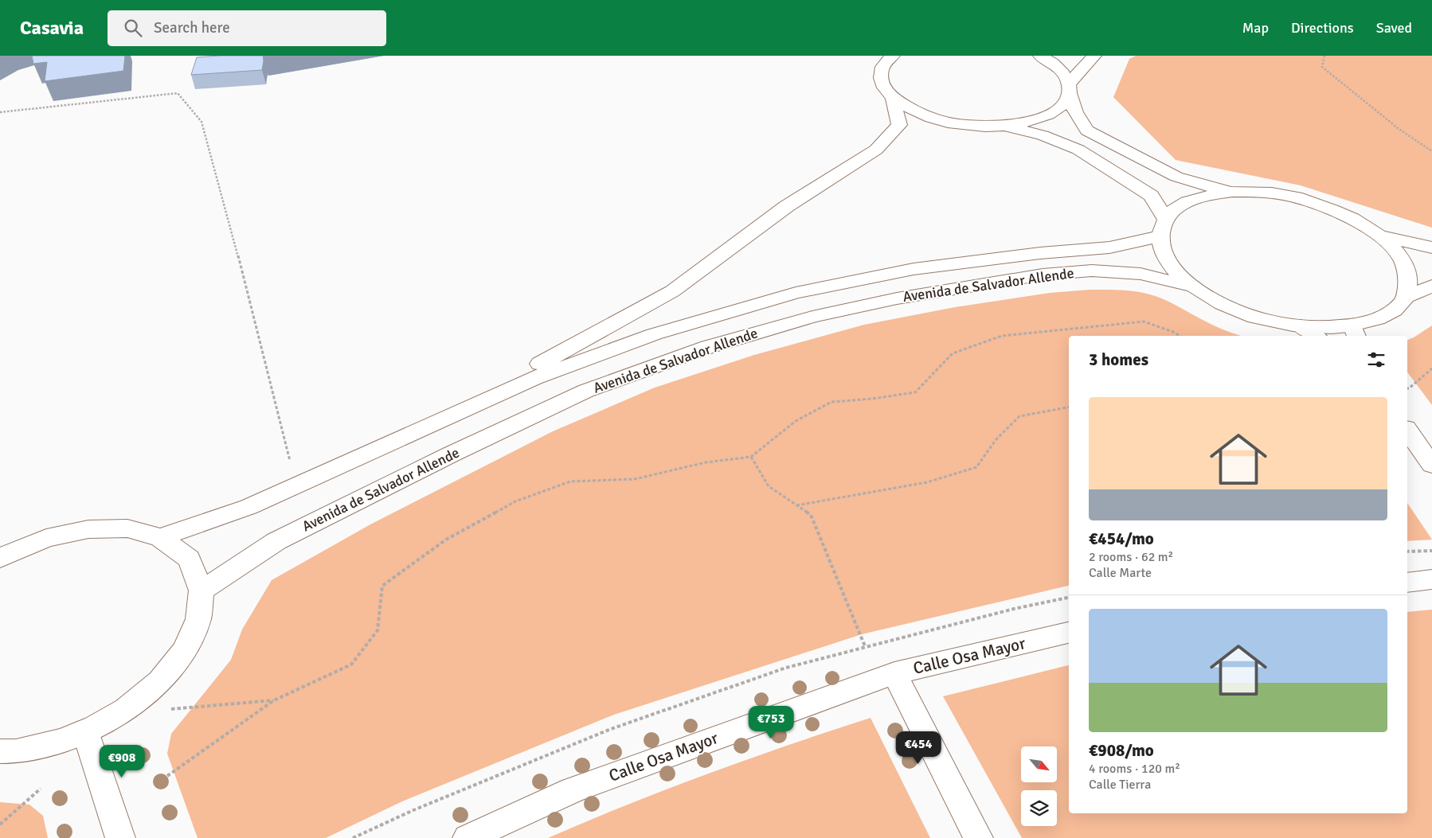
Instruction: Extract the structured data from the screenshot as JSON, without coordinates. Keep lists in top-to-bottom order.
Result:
{
  "streets": {
    "main road": ["Avenida de Salvador Allende", "Calle Osa Mayor"]
  },
  "north": "bottom right",
  "page": {
    "header": "Casavia",
    "search": "Search here",
    "nav": ["Map", "Directions", "Saved"],
    "heading": "3 homes",
    "list": [
      {
        "name": "€454/mo",
        "note": "2 rooms · 62 m² · Calle Marte"
      },
      {
        "name": "€908/mo",
        "note": "4 rooms · 120 m² · Calle Tierra"
      }
    ],
    "price": ["€753", "€454", "€908"]
  }
}
